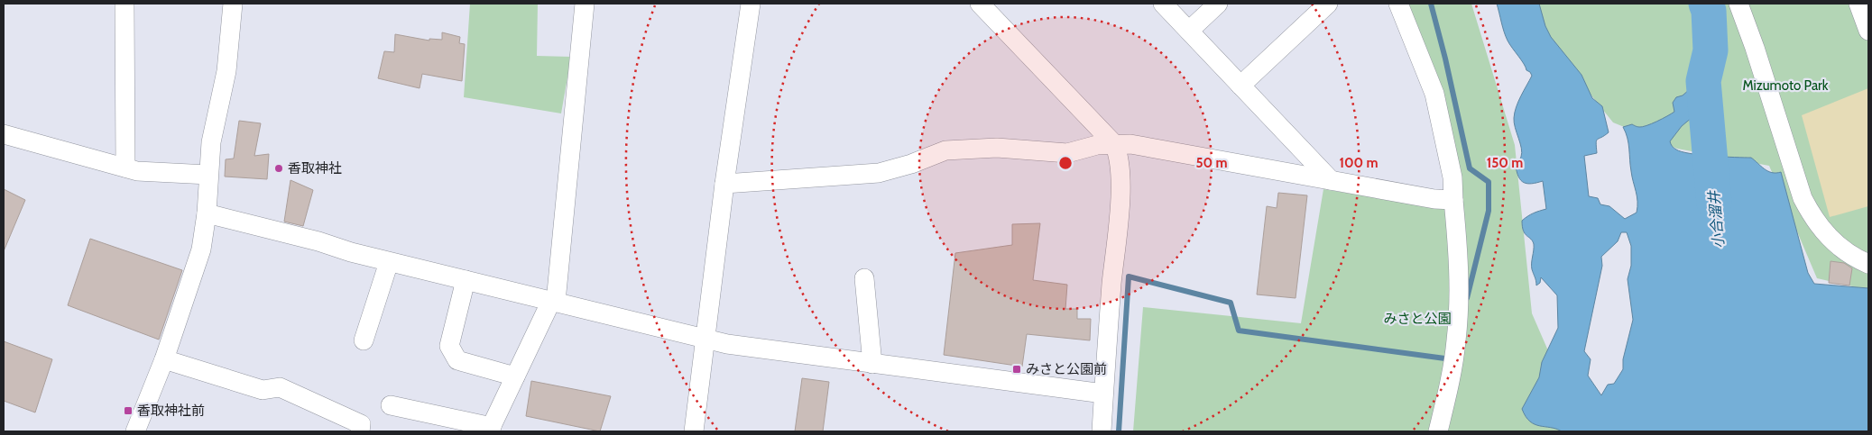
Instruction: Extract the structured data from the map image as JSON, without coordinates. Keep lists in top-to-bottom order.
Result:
{
  "water": ["小合溜井"],
  "parks": ["Mizumoto Park", "みさと公園"],
  "places": {
    "other": ["香取神社"],
    "transit": ["みさと公園前", "香取神社前"]
  },
  "rings": ["50 m", "100 m", "150 m"]
}
